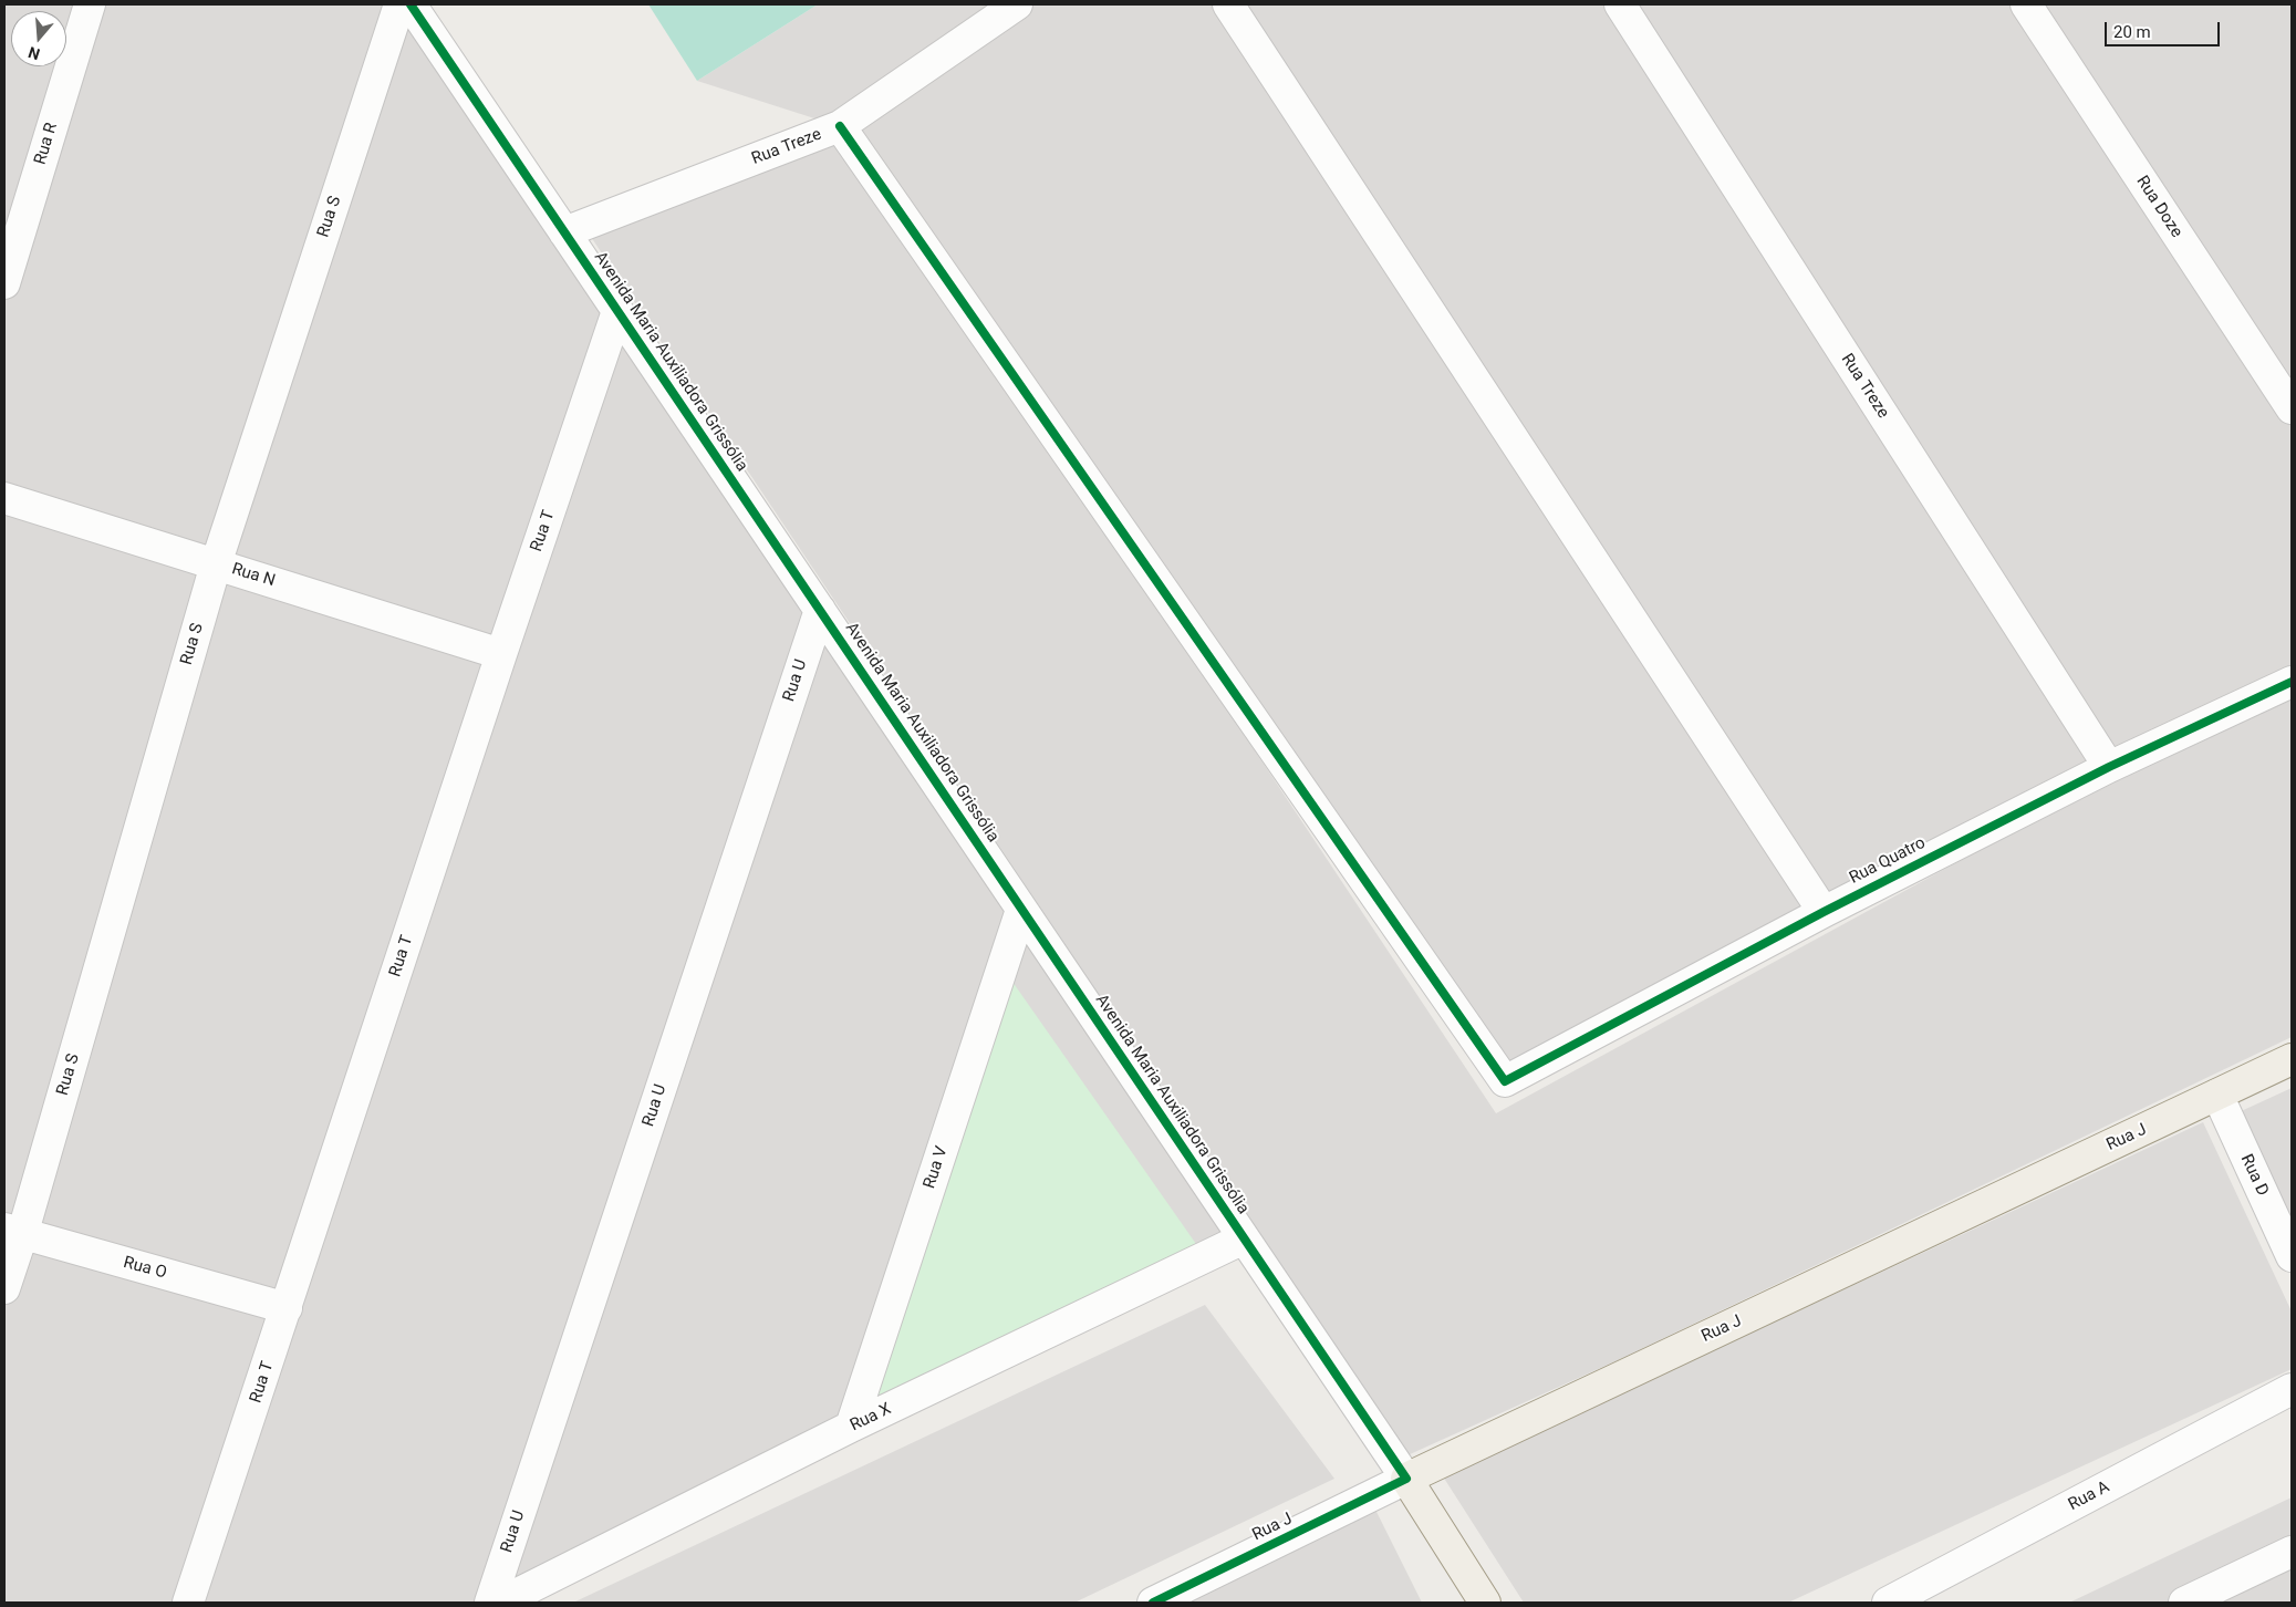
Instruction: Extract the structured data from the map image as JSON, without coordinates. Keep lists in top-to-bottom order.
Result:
{
  "streets": {
    "main road": ["Rua J"],
    "street": [
      "Rua R",
      "Rua Treze",
      "Rua Doze",
      "Rua S",
      "Avenida Maria Auxiliadora Grissólia",
      "Rua T",
      "Rua N",
      "Rua U",
      "Rua Quatro",
      "Rua V",
      "Rua D",
      "Rua O",
      "Rua X",
      "Rua A"
    ]
  },
  "crossings": [
    ["Rua Treze", "Avenida Maria Auxiliadora Grissólia"],
    ["Rua Treze", "Rua Quatro"],
    ["Rua S", "Rua N"],
    ["Rua S", "Rua O"],
    ["Avenida Maria Auxiliadora Grissólia", "Rua T"],
    ["Avenida Maria Auxiliadora Grissólia", "Rua U"],
    ["Avenida Maria Auxiliadora Grissólia", "Rua J"],
    ["Avenida Maria Auxiliadora Grissólia", "Rua V"],
    ["Avenida Maria Auxiliadora Grissólia", "Rua X"],
    ["Rua T", "Rua N"],
    ["Rua T", "Rua O"],
    ["Rua J", "Rua D"],
    ["Rua V", "Rua X"]
  ],
  "scale_bar": "20 m",
  "north": "bottom"
}
